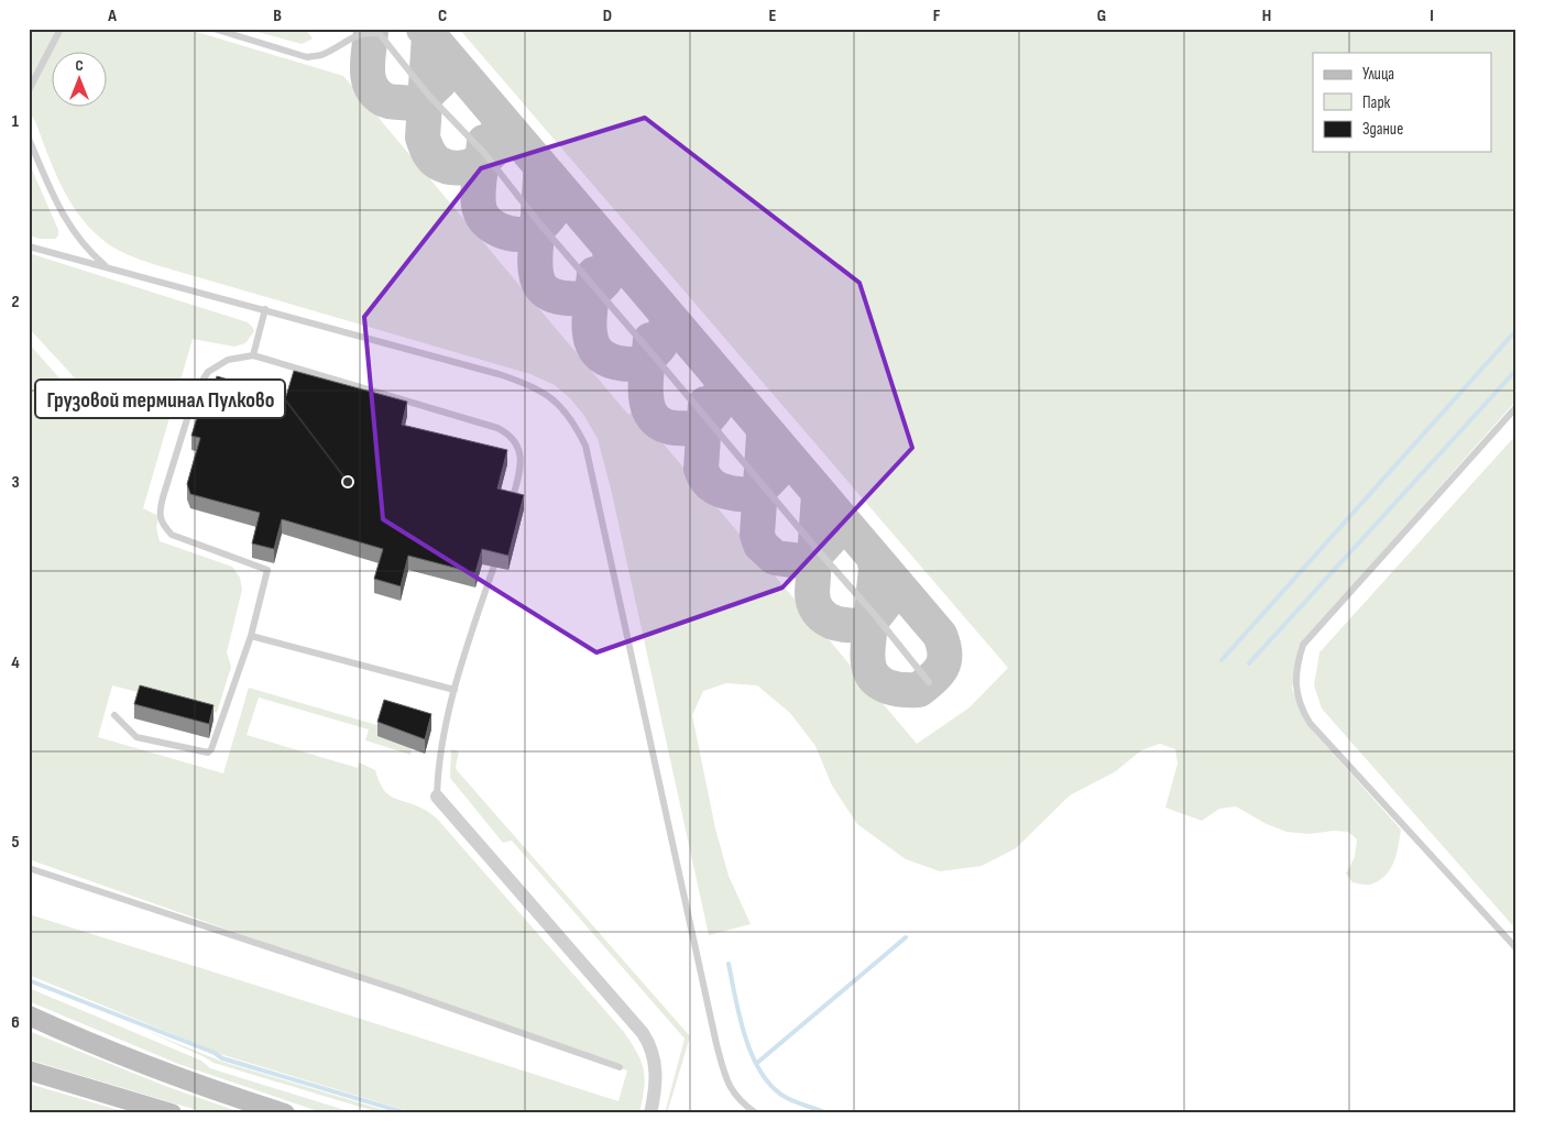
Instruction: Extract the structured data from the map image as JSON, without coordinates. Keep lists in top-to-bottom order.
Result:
{
  "places": ["Грузовой терминал Пулково"],
  "legend": ["Улица", "Парк", "Здание"],
  "north": "top",
  "grid": {
    "columns": [
      "A",
      "B",
      "C",
      "D",
      "E",
      "F",
      "G",
      "H",
      "I"
    ],
    "rows": [
      "1",
      "2",
      "3",
      "4",
      "5",
      "6"
    ]
  }
}
